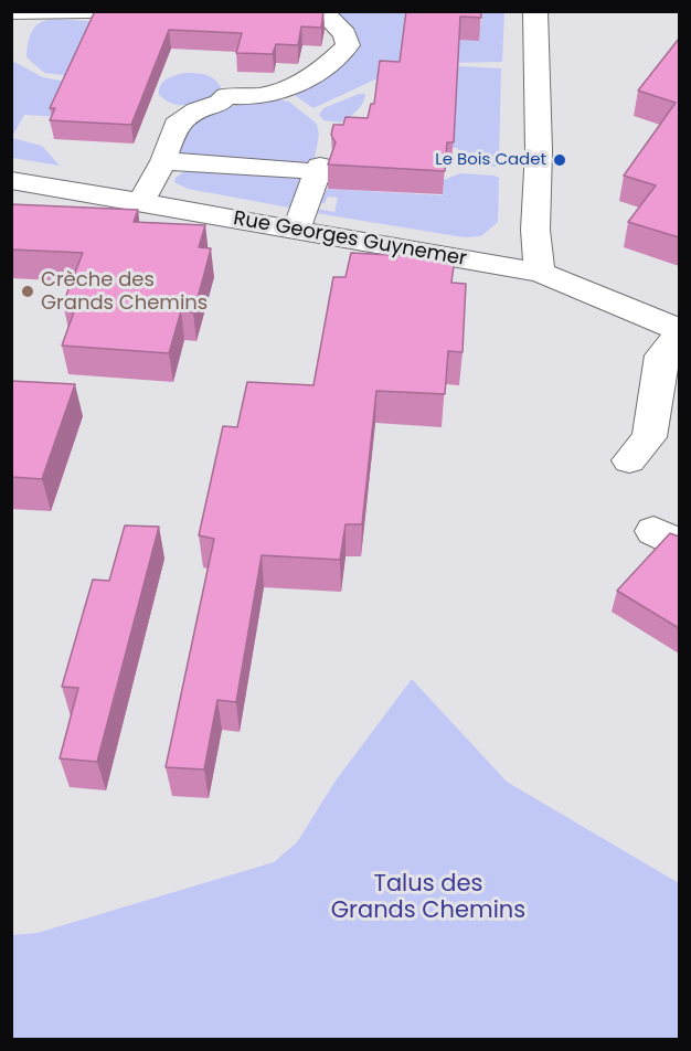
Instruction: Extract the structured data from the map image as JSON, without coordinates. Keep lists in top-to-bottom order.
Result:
{
  "streets": {
    "street": ["Rue Georges Guynemer"]
  },
  "parks": ["Talus des Grands Chemins"],
  "places": ["Le Bois Cadet", "Crèche des Grands Chemins"]
}
